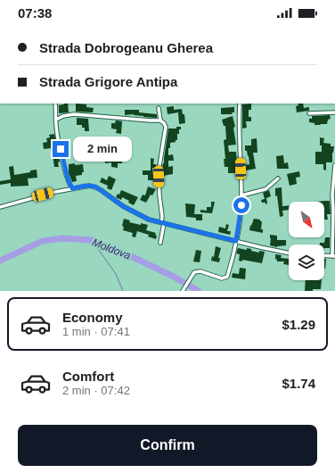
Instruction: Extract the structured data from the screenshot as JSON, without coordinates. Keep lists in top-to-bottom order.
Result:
{
  "water": ["Moldova"],
  "north": "bottom right",
  "page": {
    "status": "07:38",
    "banner": ["Strada Dobrogeanu Gherea", "Strada Grigore Antipa"],
    "bubble": "2 min",
    "list": [
      {
        "name": "Economy",
        "note": "1 min · 07:41",
        "value": "$1.29"
      },
      {
        "name": "Comfort",
        "note": "2 min · 07:42",
        "value": "$1.74"
      }
    ],
    "buttons": "Confirm"
  }
}
